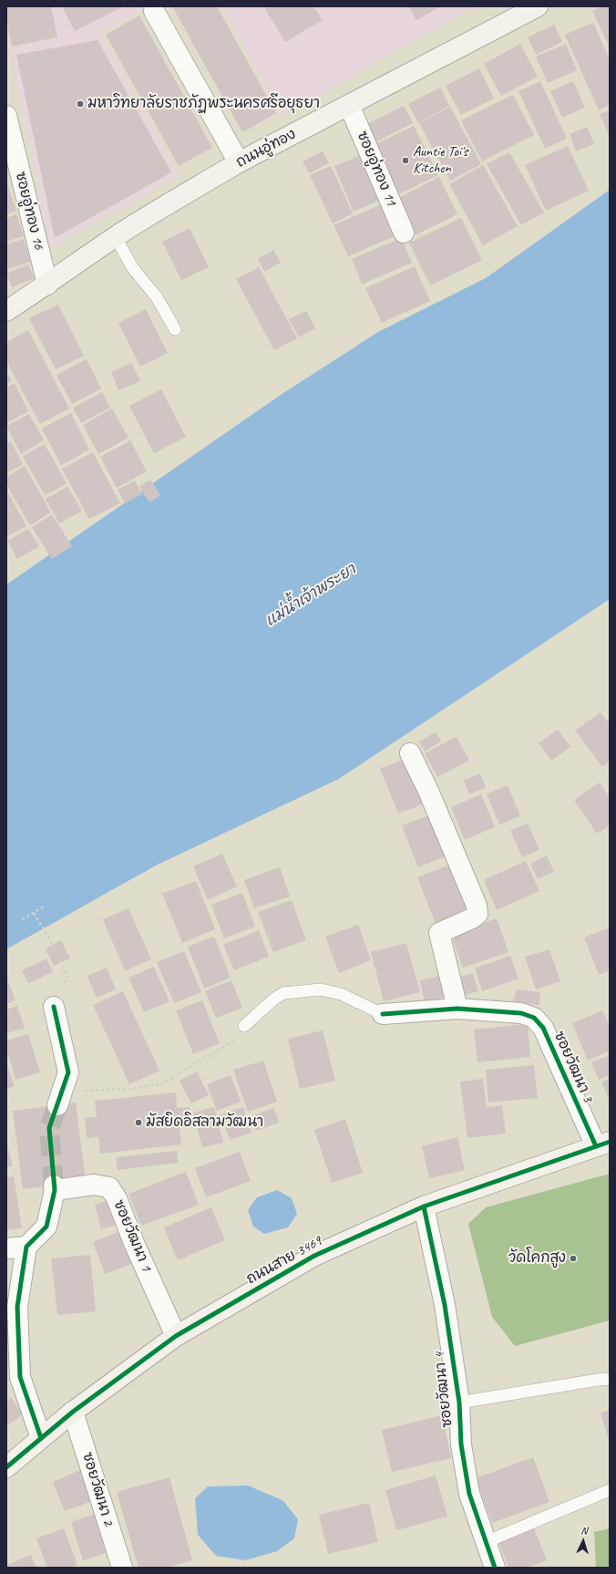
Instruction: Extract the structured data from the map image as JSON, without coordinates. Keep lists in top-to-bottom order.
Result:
{
  "streets": {
    "street": [
      "ถนนอู่ทอง",
      "ซอยอู่ทอง 11",
      "ซอยอู่ทอง 16",
      "ซอยวัฒนา 3",
      "ซอยวัฒนา 1",
      "ถนนสาย 3469",
      "ซอยวัฒนา 4",
      "ซอยวัฒนา 2"
    ]
  },
  "crossings": [
    ["ถนนอู่ทอง", "ซอยอู่ทอง 11"],
    ["ถนนอู่ทอง", "ซอยอู่ทอง 16"],
    ["ซอยวัฒนา 3", "ถนนสาย 3469"],
    ["ซอยวัฒนา 1", "ถนนสาย 3469"],
    ["ถนนสาย 3469", "ซอยวัฒนา 4"],
    ["ถนนสาย 3469", "ซอยวัฒนา 2"]
  ],
  "water": ["แม่น้ำเจ้าพระยา"],
  "places": [
    "มหาวิทยาลัยราชภัฏพระนครศรีอยุธยา",
    "Auntie Toi's Kitchen",
    "มัสยิดอิสลามวัฒนา",
    "วัดโคกสูง"
  ],
  "north": "top"
}
